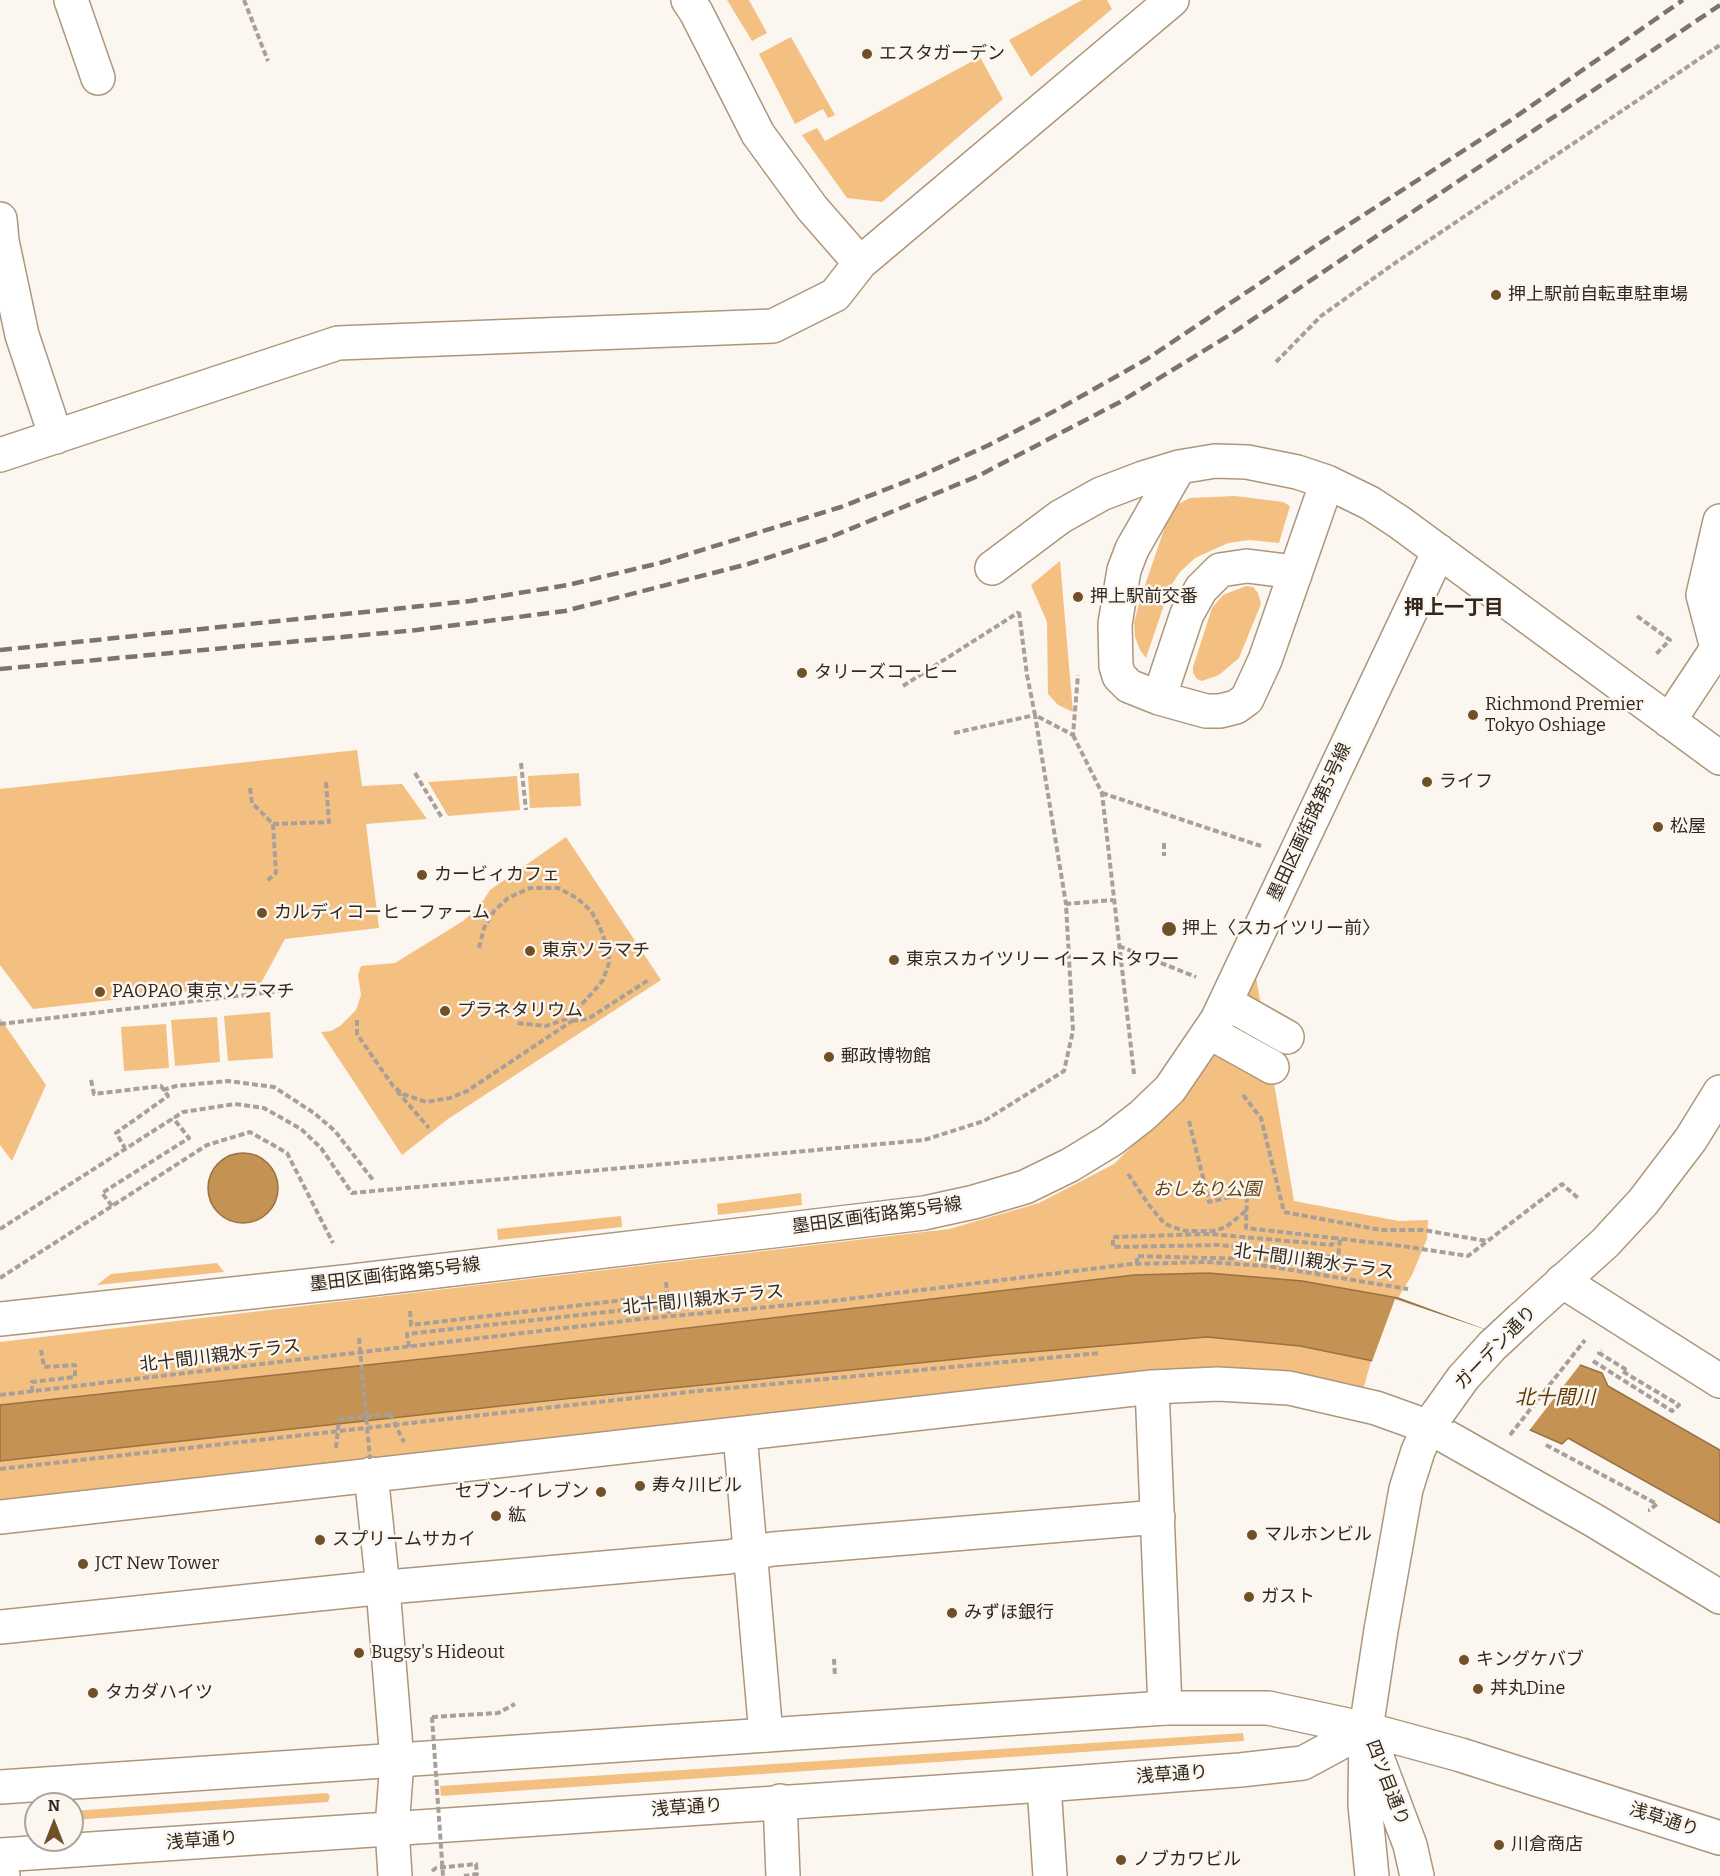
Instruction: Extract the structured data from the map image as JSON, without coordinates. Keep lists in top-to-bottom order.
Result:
{
  "streets": {
    "street": [
      "墨田区画街路第5号線",
      "ガーデン通り",
      "浅草通り",
      "四ツ目通り"
    ],
    "path": ["北十間川親水テラス"]
  },
  "crossings": [
    ["ガーデン通り", "浅草通り"],
    ["ガーデン通り", "四ツ目通り"],
    ["浅草通り", "四ツ目通り"]
  ],
  "districts": ["押上一丁目"],
  "water": ["北十間川"],
  "parks": ["おしなり公園"],
  "places": [
    "エスタガーデン",
    "押上駅前自転車駐車場",
    "押上駅前交番",
    "タリーズコーヒー",
    "Richmond Premier Tokyo Oshiage",
    "ライフ",
    "松屋",
    "カービィカフェ",
    "カルディコーヒーファーム",
    "押上〈スカイツリー前〉",
    "東京ソラマチ",
    "東京スカイツリー イーストタワー",
    "PAOPAO 東京ソラマチ",
    "プラネタリウム",
    "郵政博物館",
    "寿々川ビル",
    "セブン-イレブン",
    "紘",
    "マルホンビル",
    "スプリームサカイ",
    "JCT New Tower",
    "ガスト",
    "みずほ銀行",
    "Bugsy's Hideout",
    "キングケバブ",
    "丼丸Dine",
    "タカダハイツ",
    "川倉商店",
    "ノブカワビル"
  ],
  "north": "top"
}
